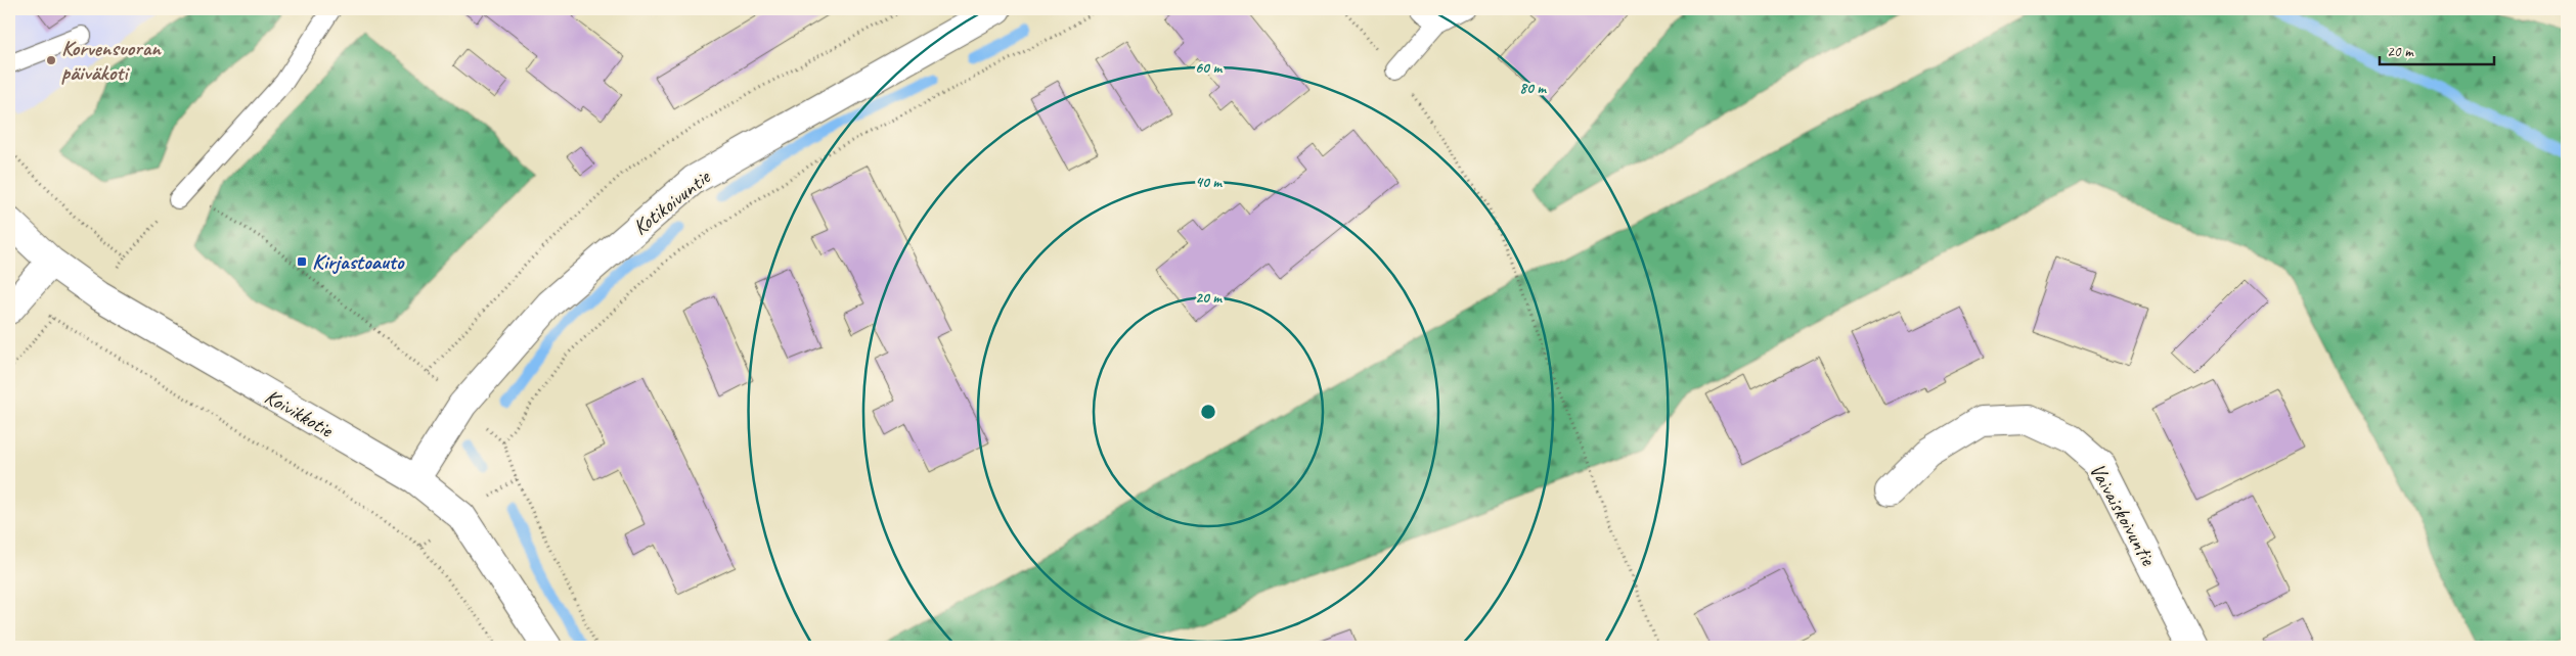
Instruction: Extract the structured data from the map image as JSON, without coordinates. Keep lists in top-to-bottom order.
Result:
{
  "streets": {
    "street": ["Kotikoivuntie", "Koivikkotie", "Vaivaiskoivuntie"]
  },
  "crossings": [
    ["Kotikoivuntie", "Koivikkotie"]
  ],
  "places": {
    "other": ["Korvensuoran päiväkoti"],
    "transit": ["Kirjastoauto"]
  },
  "scale_bar": "20 m",
  "rings": [
    "60 m",
    "80 m",
    "40 m",
    "20 m"
  ]
}
